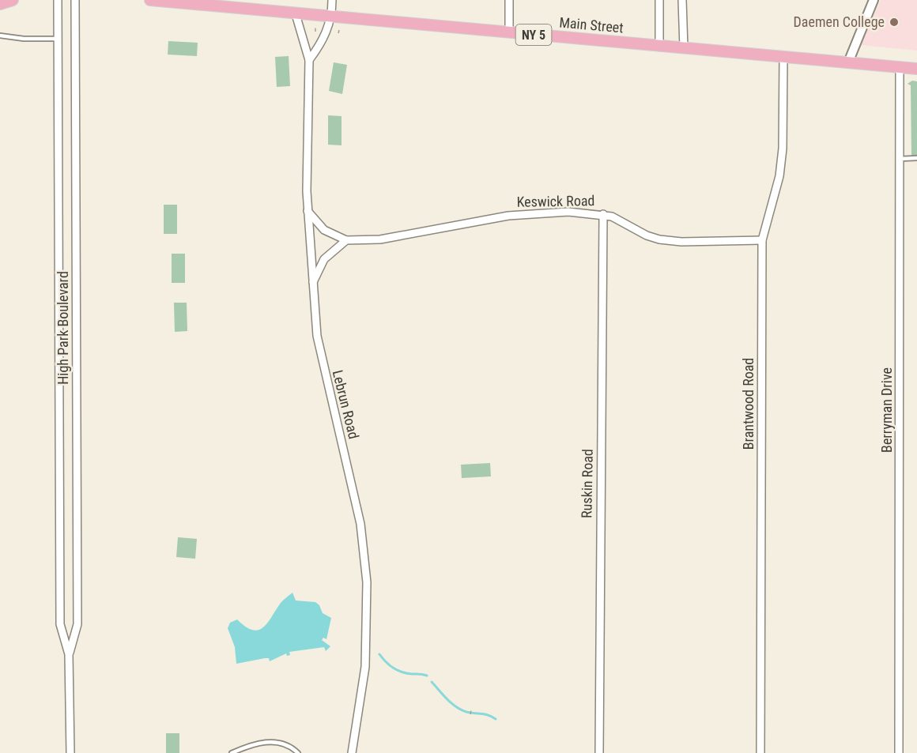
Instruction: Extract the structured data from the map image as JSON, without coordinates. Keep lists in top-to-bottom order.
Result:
{
  "streets": {
    "main road": ["Main Street", "NY 5"],
    "street": [
      "Keswick Road",
      "High Park Boulevard",
      "Brantwood Road",
      "Lebrun Road",
      "Berryman Drive",
      "Ruskin Road"
    ]
  },
  "crossings": [
    ["Main Street", "Brantwood Road"],
    ["Main Street", "Lebrun Road"],
    ["Main Street", "Berryman Drive"],
    ["Keswick Road", "Brantwood Road"],
    ["Keswick Road", "Lebrun Road"],
    ["Keswick Road", "Ruskin Road"]
  ],
  "places": ["Daemen College"]
}
